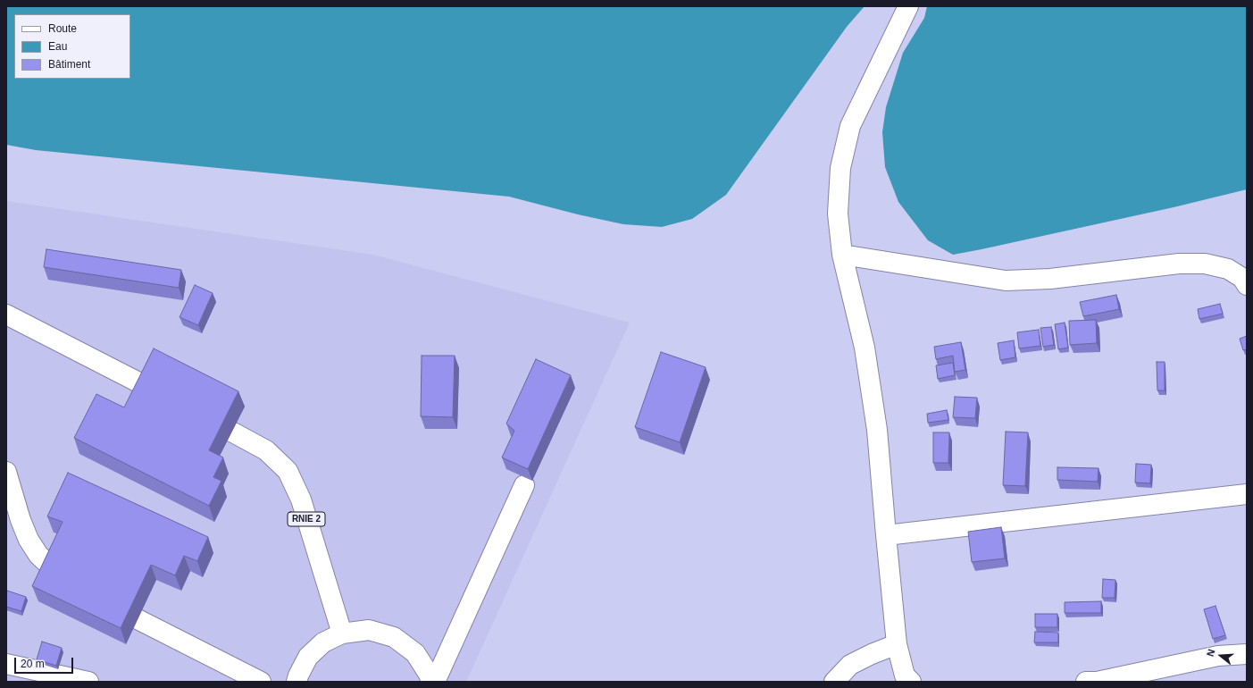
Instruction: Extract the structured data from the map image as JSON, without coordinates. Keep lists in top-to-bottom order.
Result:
{
  "streets": {
    "street": ["RNIE 2"]
  },
  "legend": ["Route", "Eau", "Bâtiment"],
  "scale_bar": "20 m",
  "north": "left"
}
